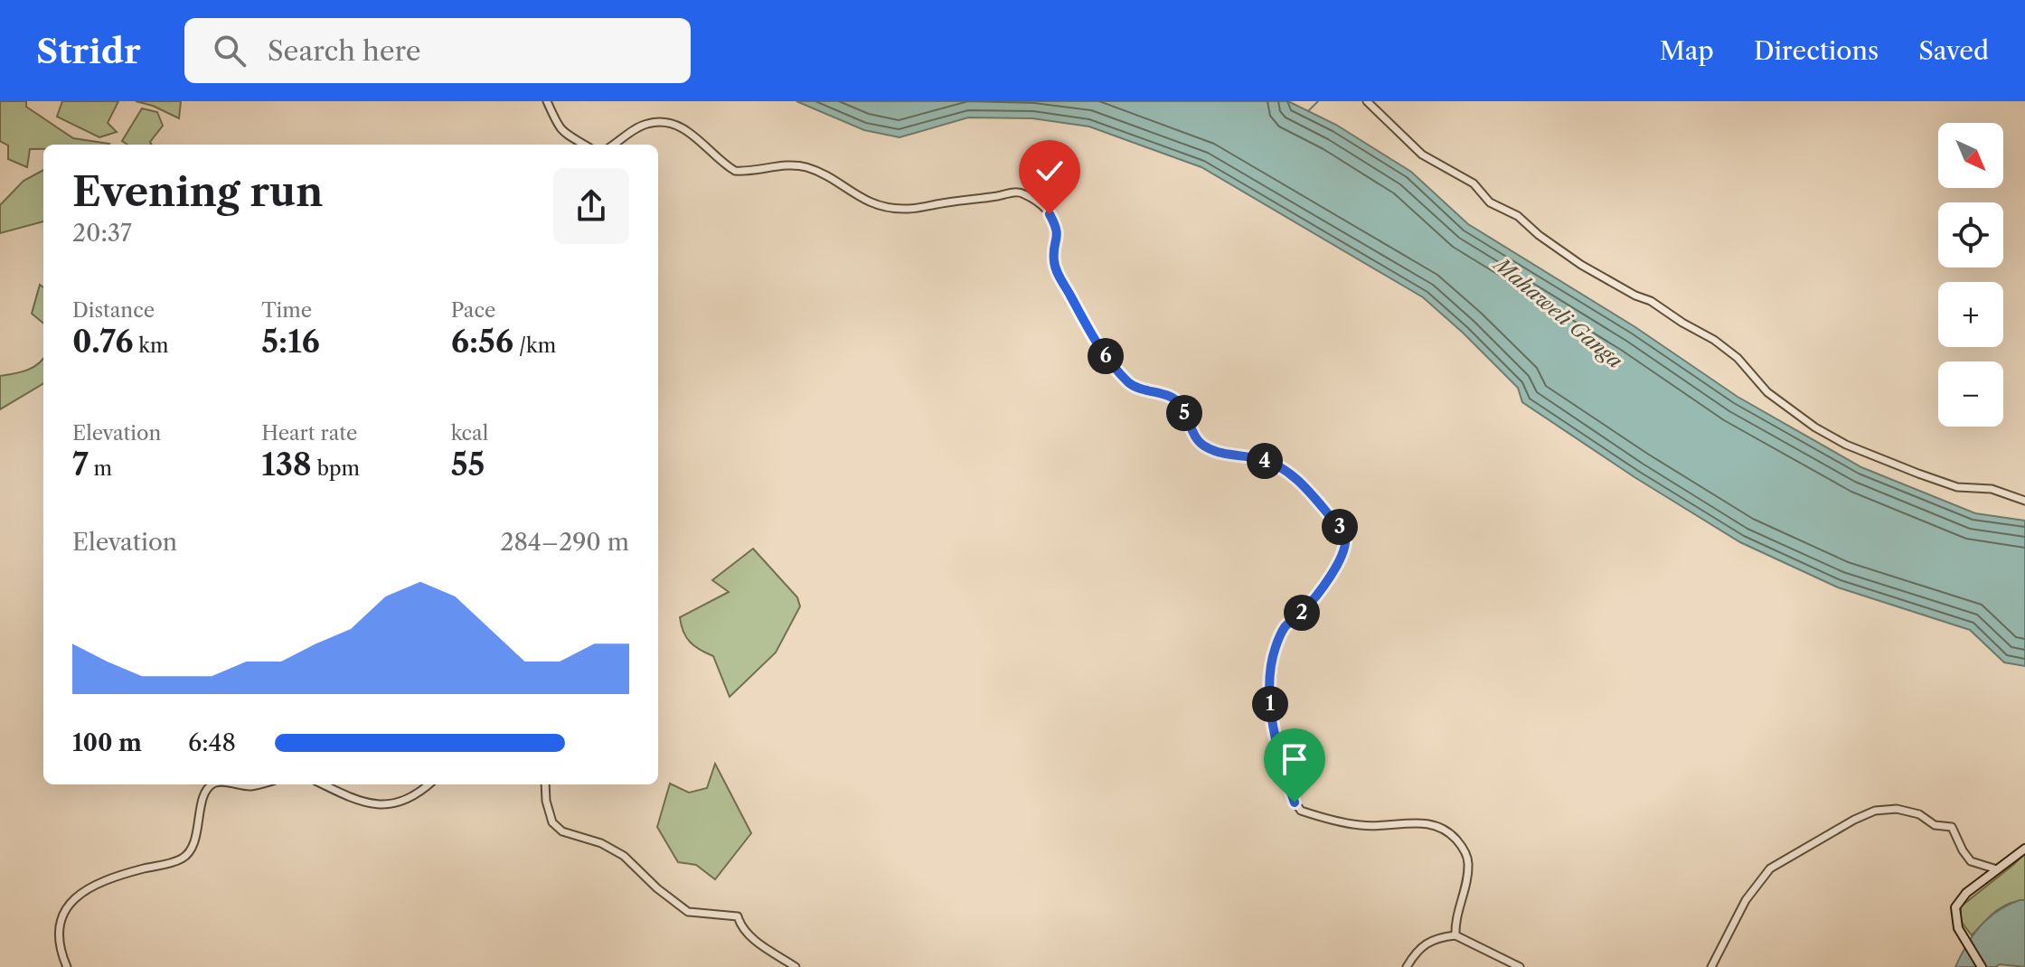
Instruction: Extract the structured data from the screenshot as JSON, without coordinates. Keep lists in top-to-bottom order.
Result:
{
  "water": ["Mahaweli Ganga"],
  "north": "bottom right",
  "page": {
    "header": "Stridr",
    "search": "Search here",
    "nav": ["Map", "Directions", "Saved"],
    "map_buttons": ["+", "−"],
    "heading": ["Evening run", "20:37"],
    "stats": [
      ["Distance", "0.76 km"],
      ["Time", "5:16"],
      ["Pace", "6:56 /km"],
      ["Elevation", "7 m"],
      ["Heart rate", "138 bpm"],
      ["kcal", "55"]
    ],
    "pins": [
      "6",
      "5",
      "4",
      "3",
      "2",
      "1"
    ],
    "chart": ["Elevation", "284–290 m"],
    "list": [
      {
        "name": "100 m",
        "note": "6:48"
      }
    ]
  }
}
